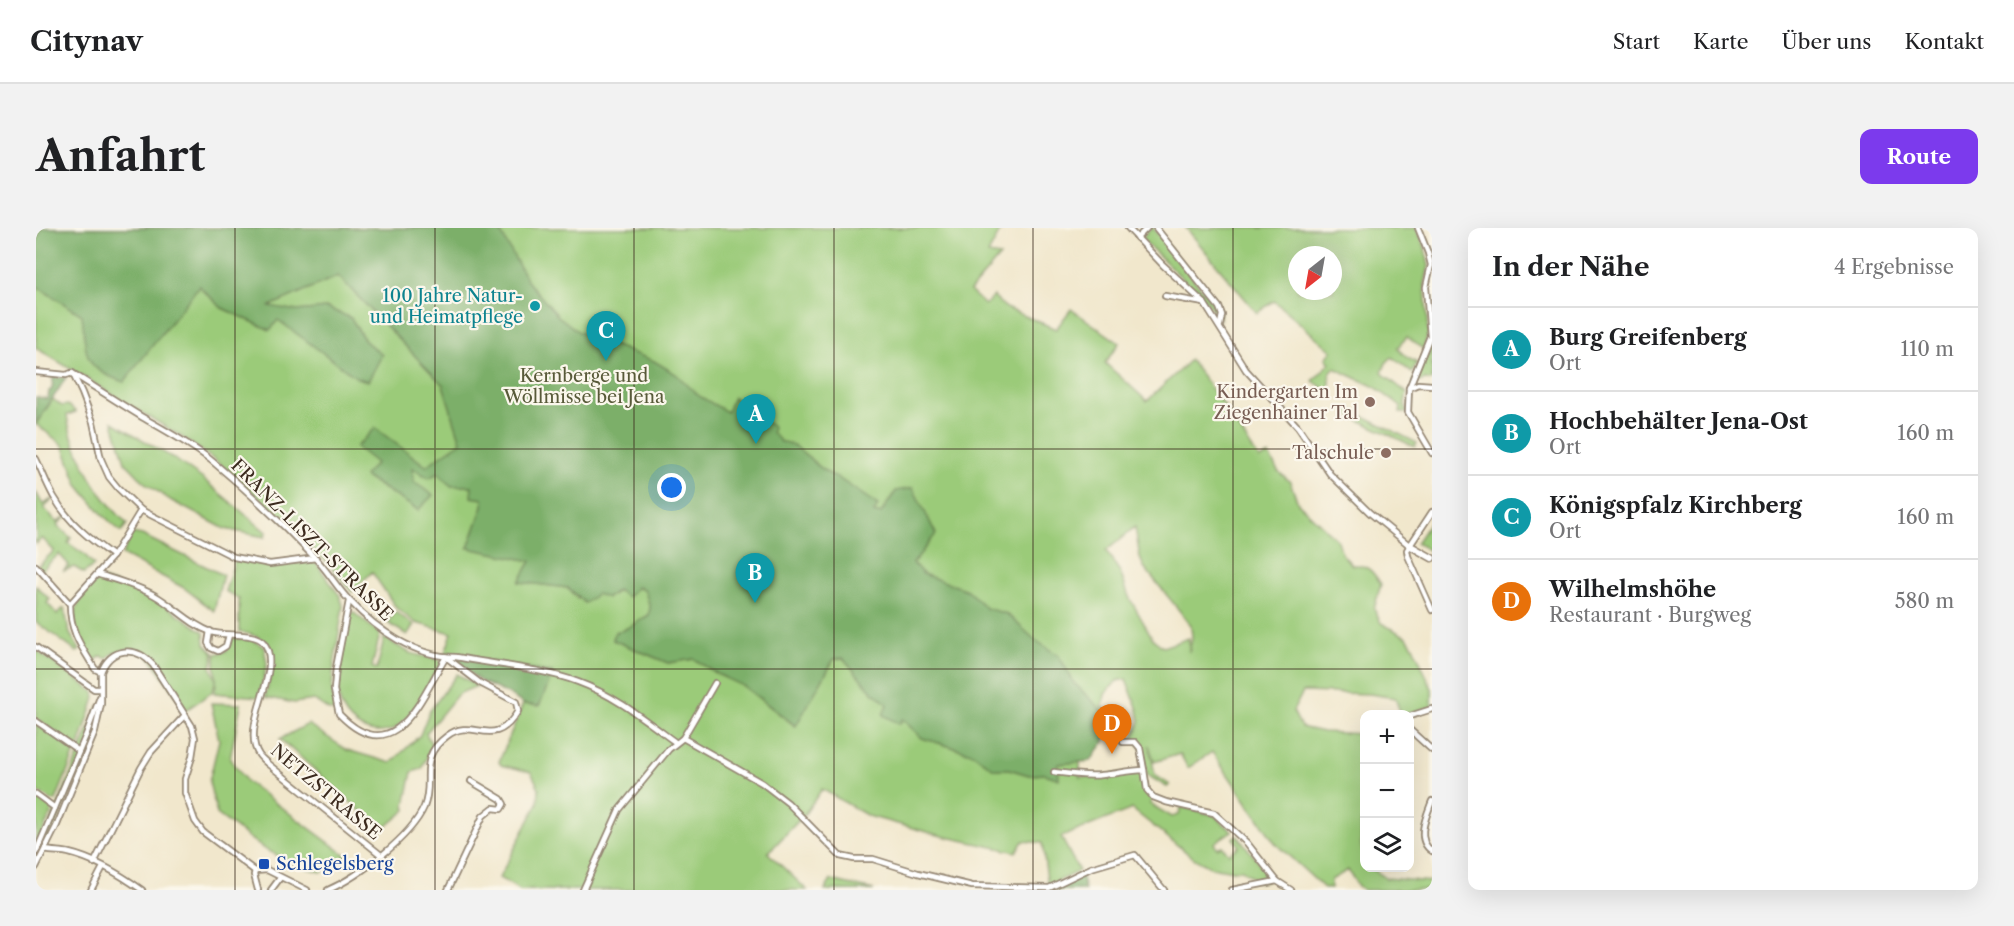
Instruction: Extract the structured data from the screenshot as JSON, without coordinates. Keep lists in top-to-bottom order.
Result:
{
  "streets": {
    "street": ["FRANZ-LISZT-STRASSE", "NETZSTRASSE"]
  },
  "parks": ["Kernberge und Wöllmisse bei Jena"],
  "places": {
    "other": ["100 Jahre Natur- und Heimatpflege", "Kindergarten Im Ziegenhainer Tal", "Talschule"],
    "transit": ["Schlegelsberg"]
  },
  "north": "bottom left",
  "page": {
    "header": "Citynav",
    "nav": [
      "Start",
      "Karte",
      "Über uns",
      "Kontakt"
    ],
    "buttons": "Route",
    "title": "Anfahrt",
    "heading": ["In der Nähe", "4 Ergebnisse"],
    "list": [
      {
        "mark": "A",
        "name": "Burg Greifenberg",
        "note": "Ort",
        "value": "110 m"
      },
      {
        "mark": "B",
        "name": "Hochbehälter Jena-Ost",
        "note": "Ort",
        "value": "160 m"
      },
      {
        "mark": "C",
        "name": "Königspfalz Kirchberg",
        "note": "Ort",
        "value": "160 m"
      },
      {
        "mark": "D",
        "name": "Wilhelmshöhe",
        "note": "Restaurant · Burgweg",
        "value": "580 m"
      }
    ],
    "pins": [
      "C",
      "A",
      "B",
      "D"
    ],
    "map_buttons": ["+", "−"]
  }
}
